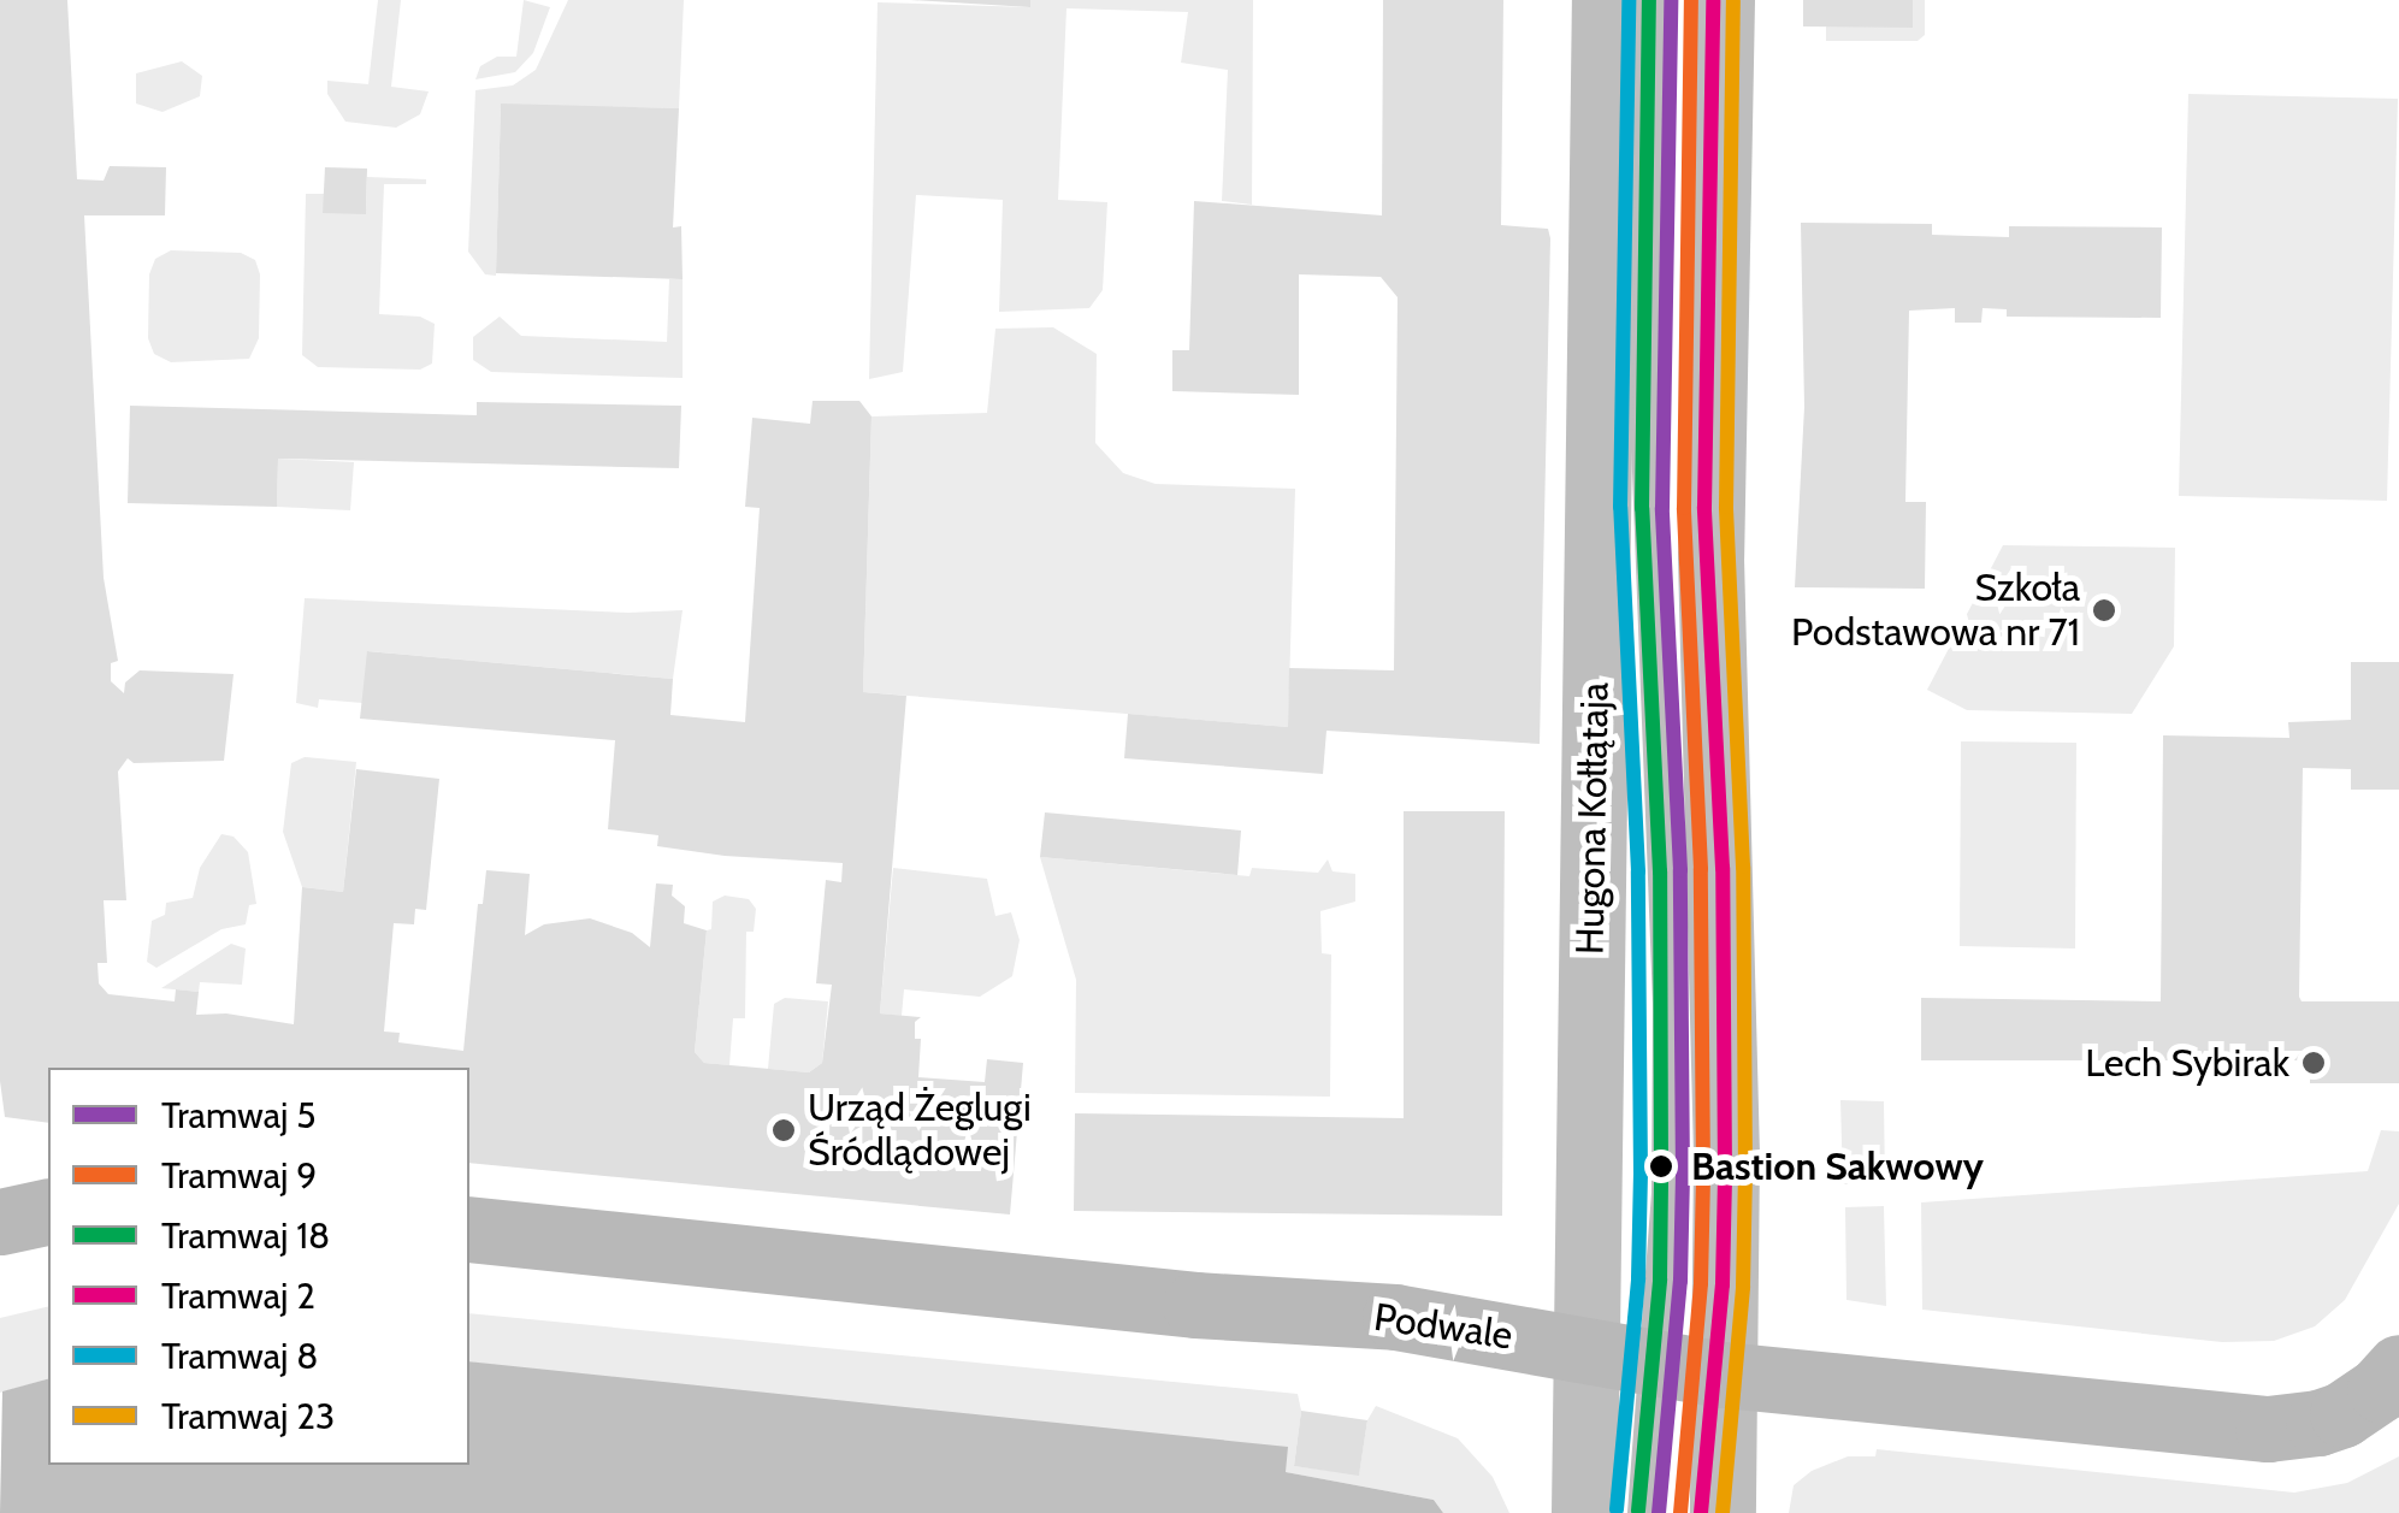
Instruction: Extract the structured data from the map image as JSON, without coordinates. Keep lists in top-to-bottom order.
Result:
{
  "streets": {
    "main road": ["Podwale"],
    "street": ["Hugona Kołłątaja"]
  },
  "crossings": [
    ["Hugona Kołłątaja", "Podwale"]
  ],
  "places": [
    "Szkoła Podstawowa nr 71",
    "Lech Sybirak",
    "Urząd Żeglugi Śródlądowej",
    "Bastion Sakwowy"
  ],
  "lines": [
    "tram line 5",
    "tram line 9",
    "tram line 18",
    "tram line 8",
    "tram line 2",
    "tram line 23"
  ],
  "legend": [
    "Tramwaj 5",
    "Tramwaj 9",
    "Tramwaj 18",
    "Tramwaj 2",
    "Tramwaj 8",
    "Tramwaj 23"
  ]
}
